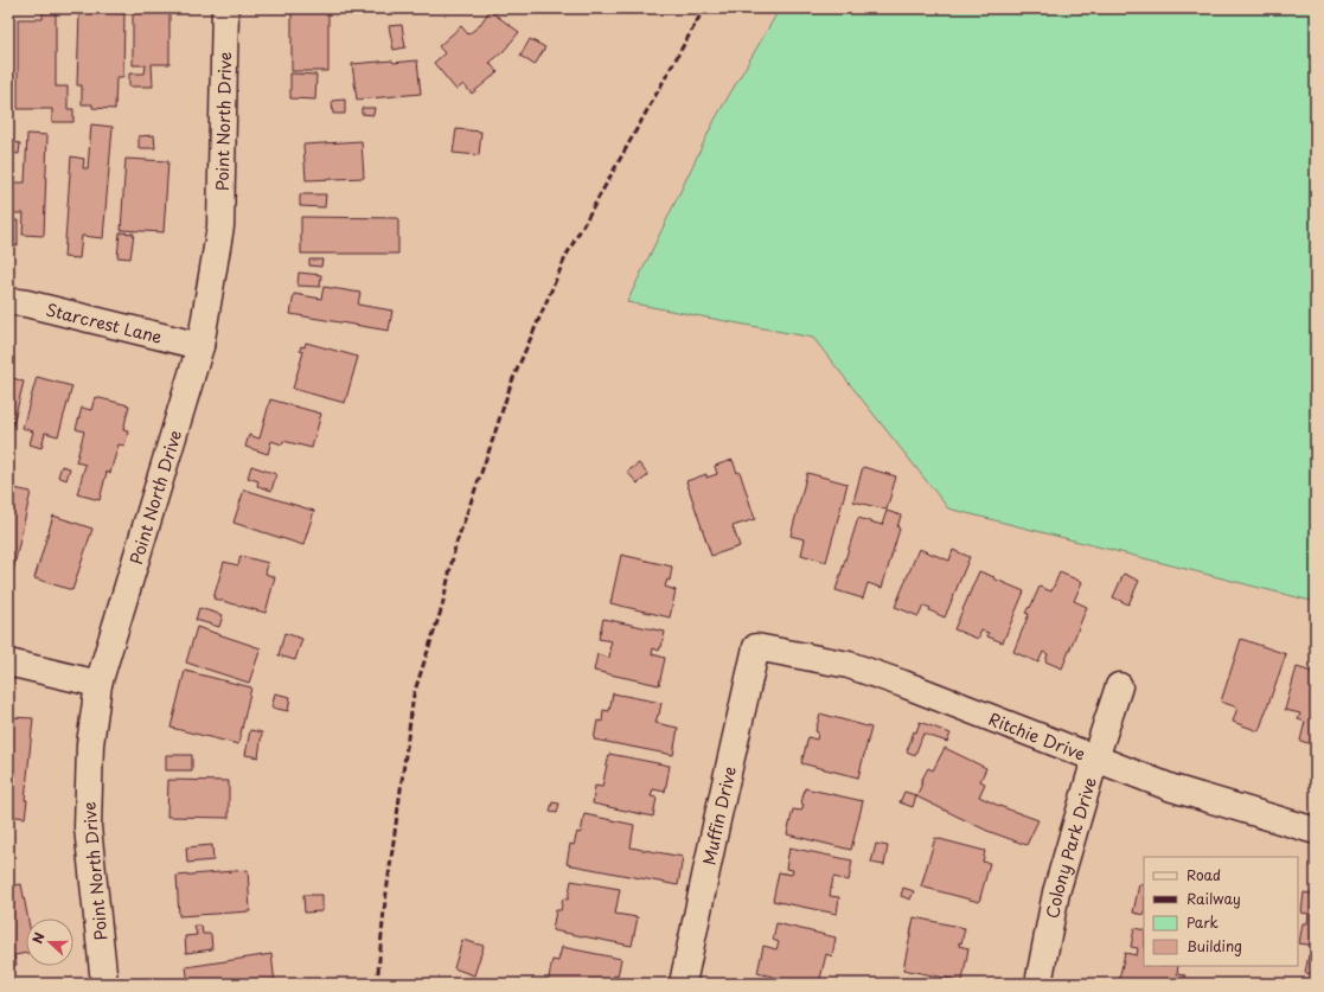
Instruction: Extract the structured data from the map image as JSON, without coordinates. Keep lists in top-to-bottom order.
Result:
{
  "streets": {
    "street": [
      "Point North Drive",
      "Starcrest Lane",
      "Ritchie Drive",
      "Muffin Drive",
      "Colony Park Drive"
    ]
  },
  "crossings": [
    ["Point North Drive", "Starcrest Lane"],
    ["Ritchie Drive", "Muffin Drive"],
    ["Ritchie Drive", "Colony Park Drive"]
  ],
  "legend": [
    "Road",
    "Railway",
    "Park",
    "Building"
  ],
  "north": "left"
}
